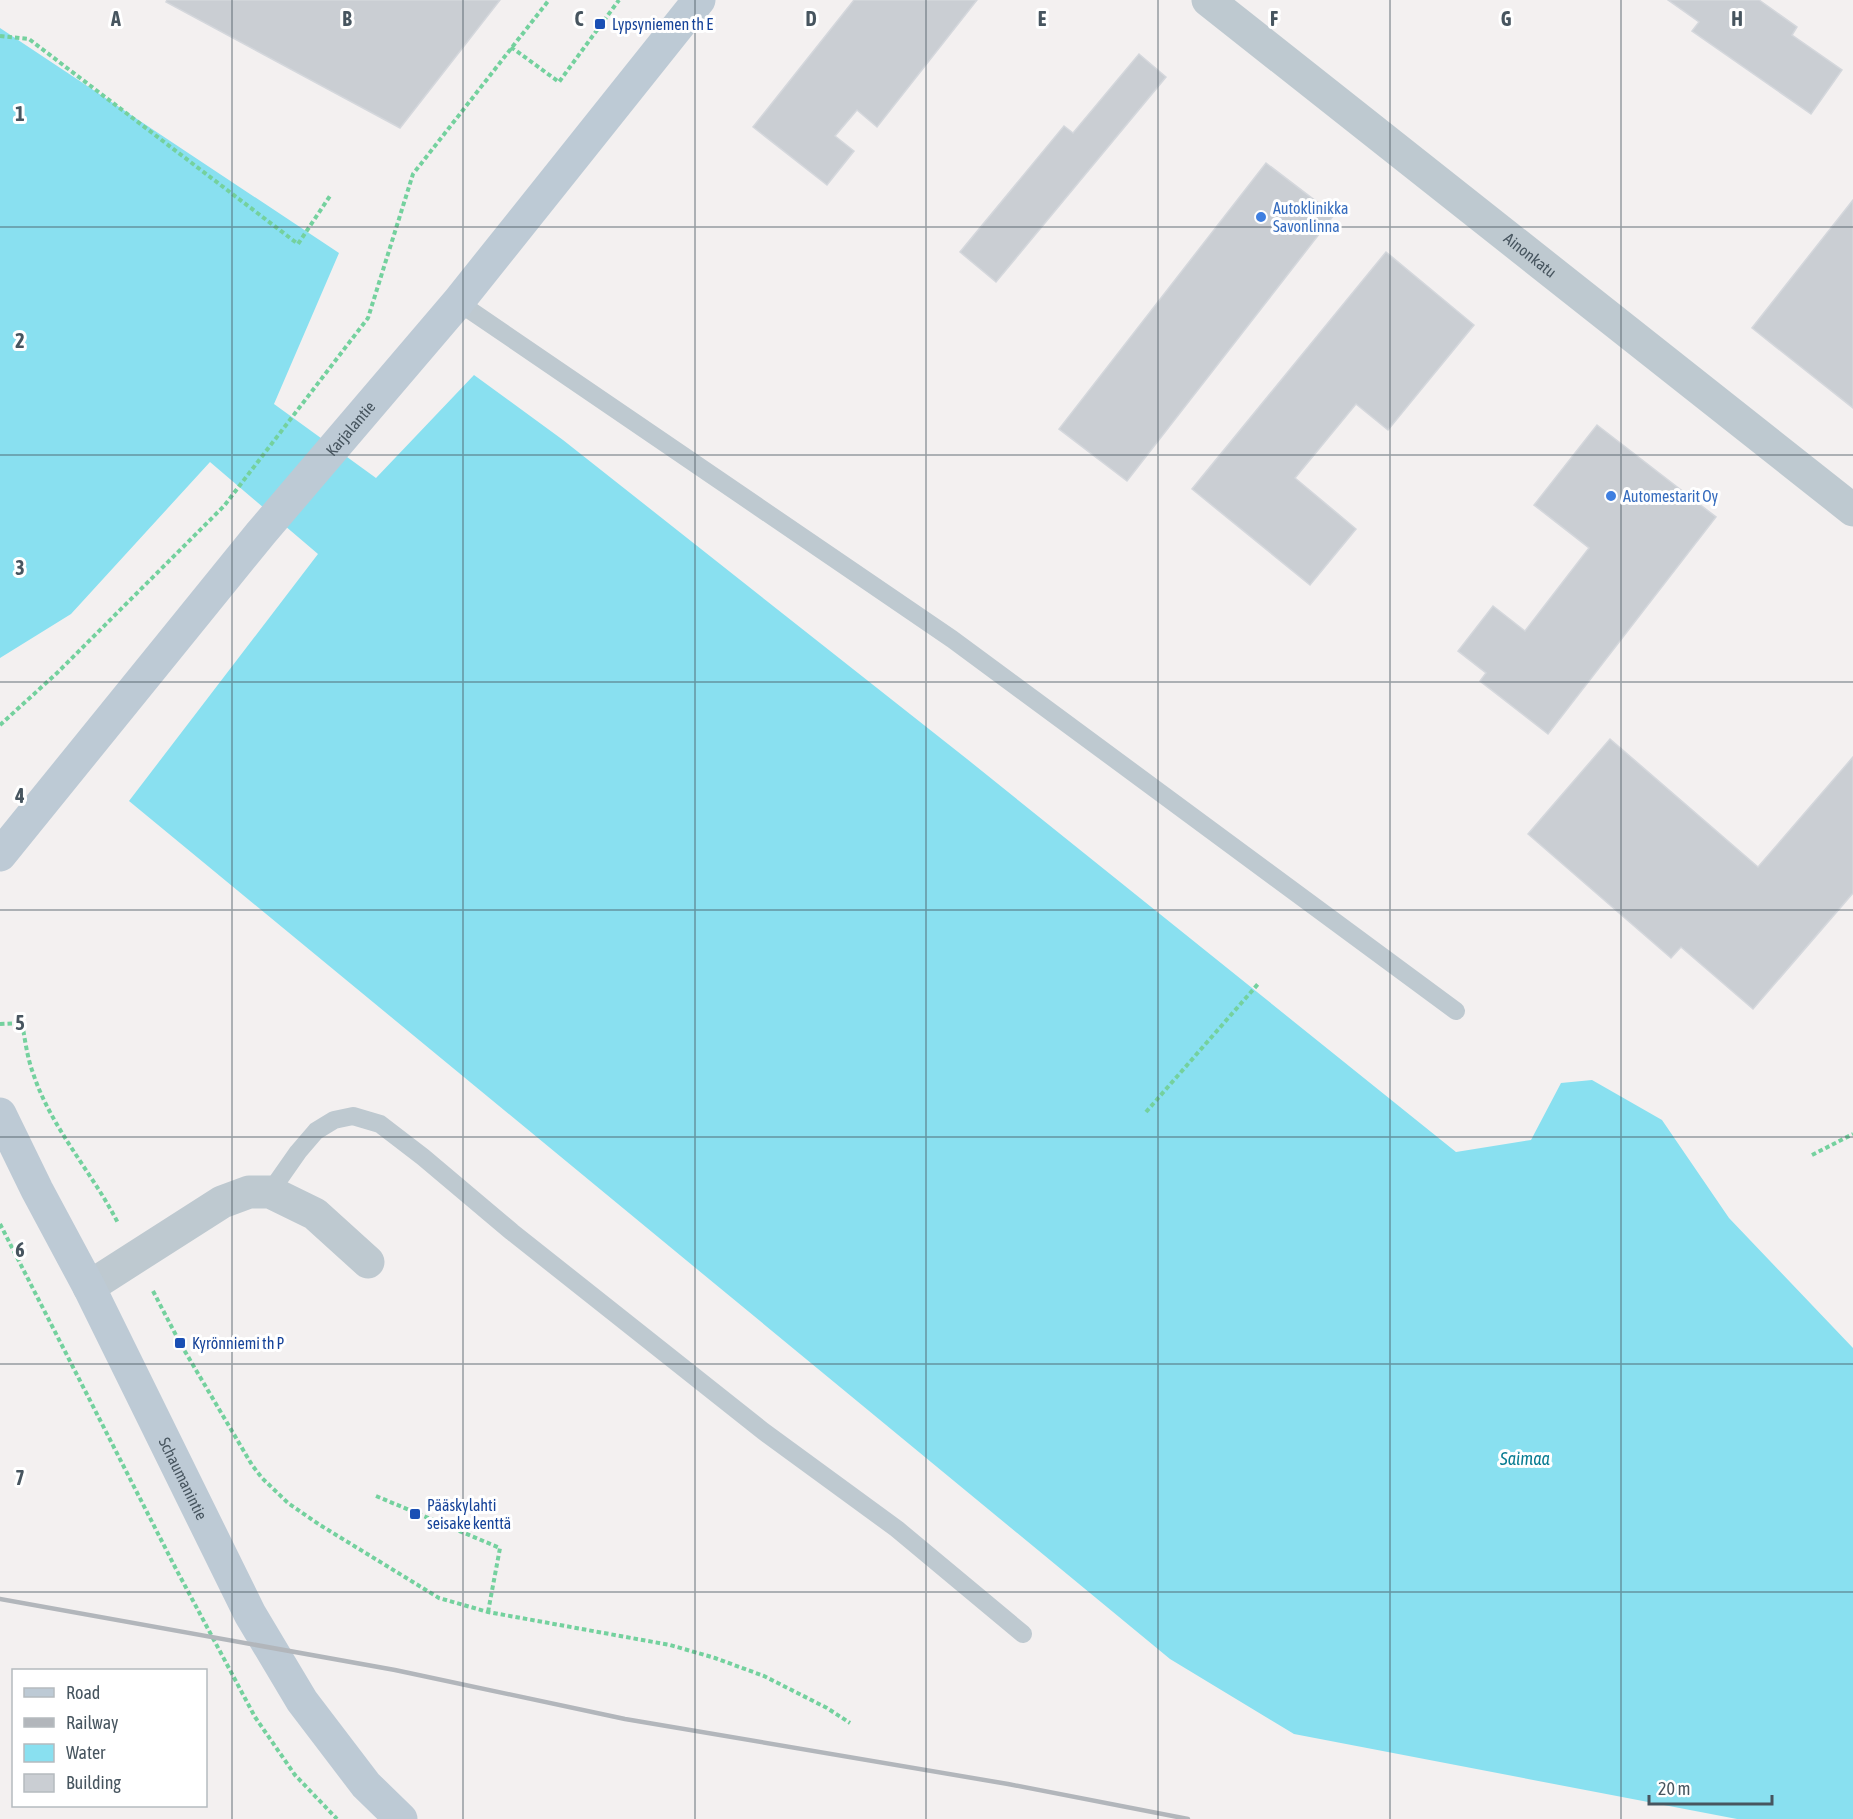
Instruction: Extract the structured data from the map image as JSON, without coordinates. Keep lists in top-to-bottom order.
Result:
{
  "streets": {
    "street": ["Ainonkatu", "Karjalantie", "Schaumanintie"]
  },
  "water": ["Saimaa"],
  "places": {
    "transit": ["Lypsyniemen th E", "Kyrönniemi th P", "Pääskylahti seisake kenttä"],
    "other": ["Autoklinikka Savonlinna", "Automestarit Oy"]
  },
  "legend": [
    "Road",
    "Railway",
    "Water",
    "Building"
  ],
  "scale_bar": "20 m",
  "grid": {
    "columns": [
      "A",
      "B",
      "C",
      "D",
      "E",
      "F",
      "G",
      "H"
    ],
    "rows": [
      "1",
      "2",
      "3",
      "4",
      "5",
      "6",
      "7"
    ]
  }
}
